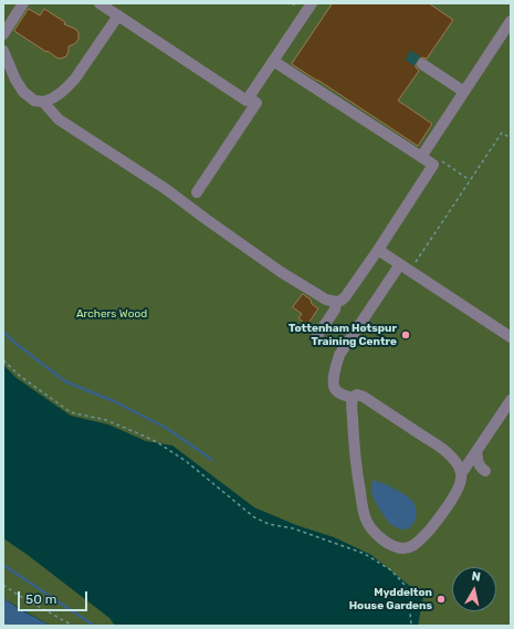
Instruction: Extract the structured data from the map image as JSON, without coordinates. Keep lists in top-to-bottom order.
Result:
{
  "parks": ["Archers Wood"],
  "places": ["Tottenham Hotspur Training Centre", "Myddelton House Gardens"],
  "scale_bar": "50 m",
  "north": "top"
}
